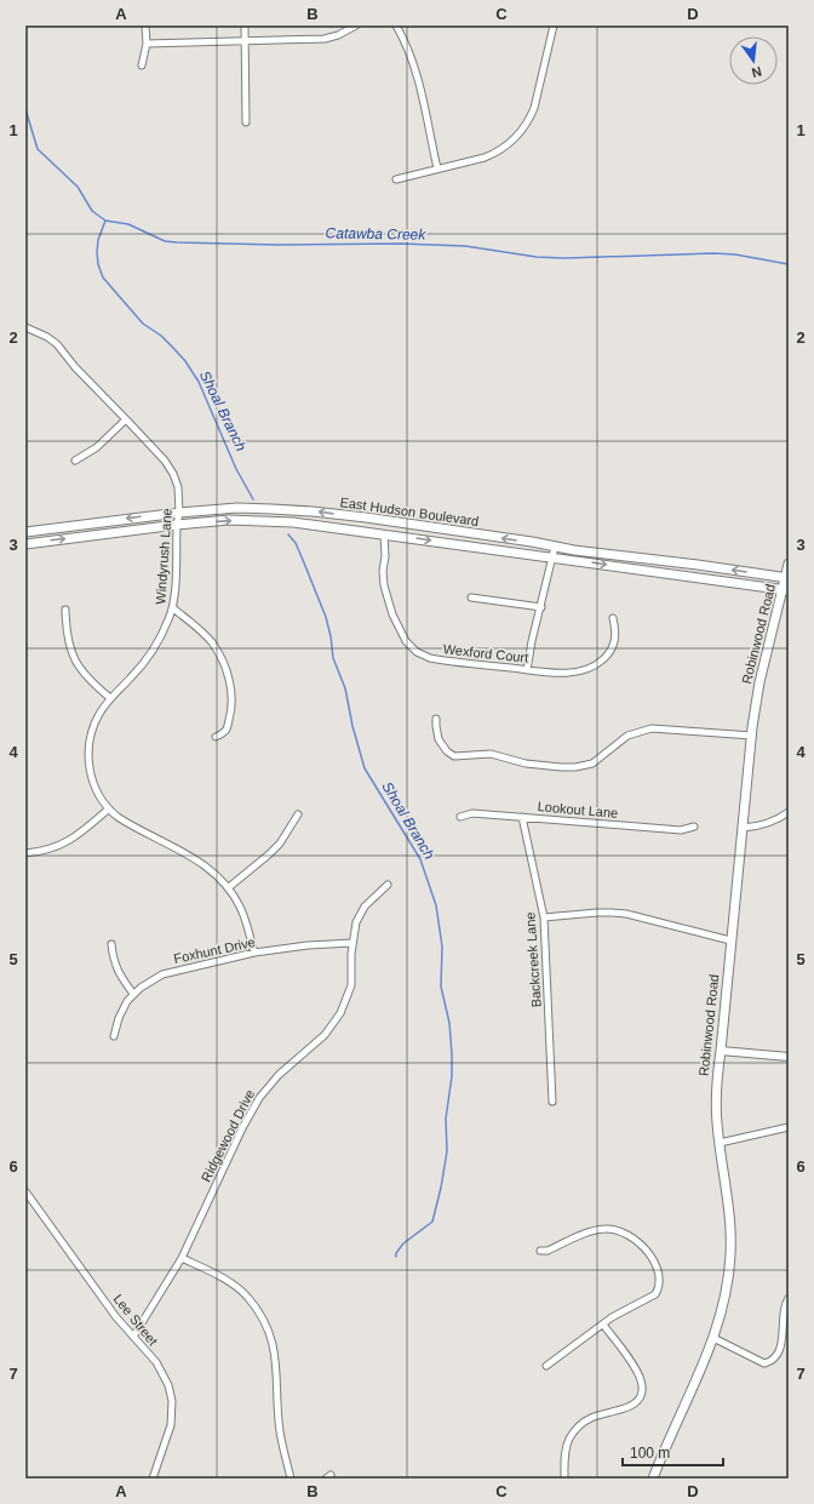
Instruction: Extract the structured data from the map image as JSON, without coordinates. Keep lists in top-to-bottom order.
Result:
{
  "streets": {
    "main road": ["East Hudson Boulevard", "Robinwood Road"],
    "street": [
      "Windyrush Lane",
      "Wexford Court",
      "Lookout Lane",
      "Foxhunt Drive",
      "Backcreek Lane",
      "Ridgewood Drive",
      "Lee Street"
    ]
  },
  "crossings": [
    ["East Hudson Boulevard", "Windyrush Lane"],
    ["East Hudson Boulevard", "Robinwood Road"],
    ["East Hudson Boulevard", "Wexford Court"],
    ["Windyrush Lane", "Foxhunt Drive"],
    ["Lookout Lane", "Backcreek Lane"],
    ["Foxhunt Drive", "Ridgewood Drive"],
    ["Ridgewood Drive", "Lee Street"]
  ],
  "water": ["Catawba Creek", "Shoal Branch"],
  "scale_bar": "100 m",
  "north": "bottom",
  "grid": {
    "columns": [
      "A",
      "B",
      "C",
      "D"
    ],
    "rows": [
      "1",
      "2",
      "3",
      "4",
      "5",
      "6",
      "7"
    ]
  }
}
